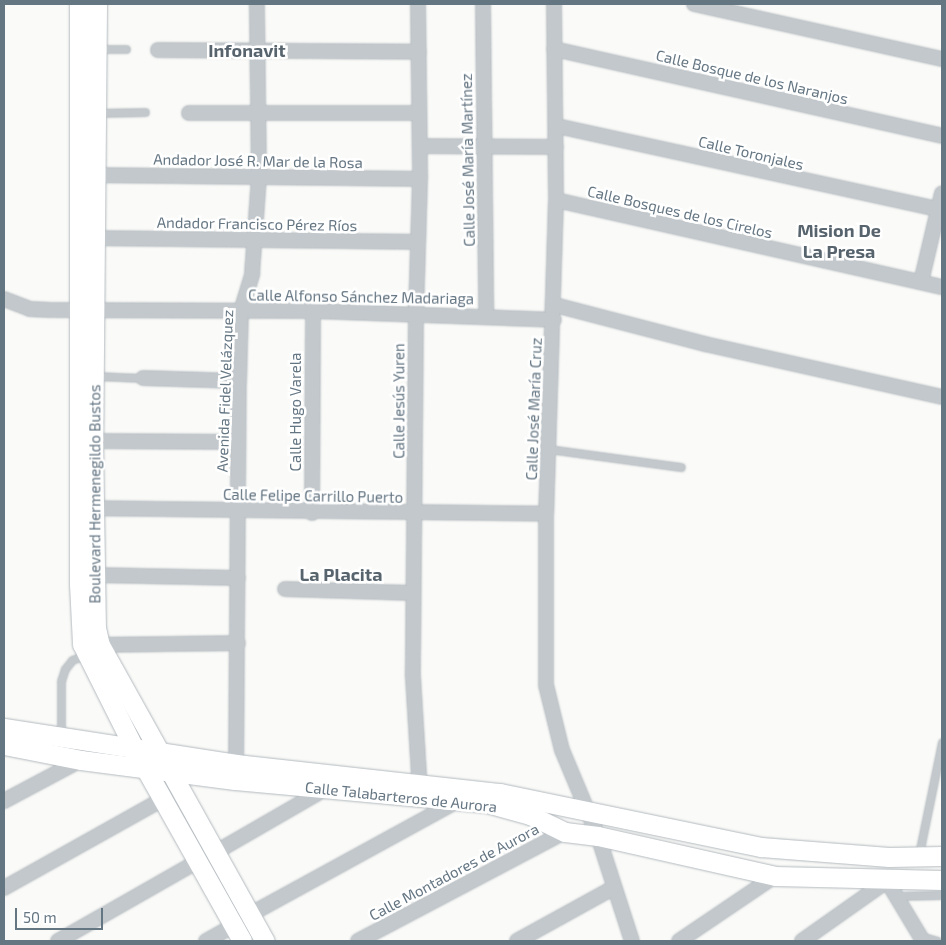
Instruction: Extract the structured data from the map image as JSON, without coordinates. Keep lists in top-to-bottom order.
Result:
{
  "streets": {
    "street": [
      "Calle Bosque de los Naranjos",
      "Calle Toronjales",
      "Calle José María Martínez",
      "Andador José R. Mar de la Rosa",
      "Calle Bosques de los Cirelos",
      "Andador Francisco Pérez Ríos",
      "Calle Alfonso Sánchez Madariaga",
      "Avenida Fidel Velázquez",
      "Calle Jesús Yuren",
      "Calle José María Cruz",
      "Calle Hugo Varela",
      "Boulevard Hermenegildo Bustos",
      "Calle Felipe Carrillo Puerto",
      "Calle Talabarteros de Aurora",
      "Calle Montadores de Aurora"
    ]
  },
  "crossings": [
    ["Calle Bosque de los Naranjos", "Calle José María Cruz"],
    ["Calle Toronjales", "Calle José María Cruz"],
    ["Calle José María Martínez", "Calle Alfonso Sánchez Madariaga"],
    ["Andador José R. Mar de la Rosa", "Avenida Fidel Velázquez"],
    ["Andador José R. Mar de la Rosa", "Calle Jesús Yuren"],
    ["Andador José R. Mar de la Rosa", "Boulevard Hermenegildo Bustos"],
    ["Calle Bosques de los Cirelos", "Calle José María Cruz"],
    ["Andador Francisco Pérez Ríos", "Avenida Fidel Velázquez"],
    ["Andador Francisco Pérez Ríos", "Calle Jesús Yuren"],
    ["Andador Francisco Pérez Ríos", "Boulevard Hermenegildo Bustos"],
    ["Calle Alfonso Sánchez Madariaga", "Avenida Fidel Velázquez"],
    ["Calle Alfonso Sánchez Madariaga", "Calle Jesús Yuren"],
    ["Calle Alfonso Sánchez Madariaga", "Calle José María Cruz"],
    ["Calle Alfonso Sánchez Madariaga", "Calle Hugo Varela"],
    ["Calle Alfonso Sánchez Madariaga", "Boulevard Hermenegildo Bustos"],
    ["Avenida Fidel Velázquez", "Calle Felipe Carrillo Puerto"],
    ["Avenida Fidel Velázquez", "Calle Talabarteros de Aurora"],
    ["Calle Jesús Yuren", "Calle Felipe Carrillo Puerto"],
    ["Calle Jesús Yuren", "Calle Talabarteros de Aurora"],
    ["Calle José María Cruz", "Calle Felipe Carrillo Puerto"],
    ["Calle José María Cruz", "Calle Talabarteros de Aurora"],
    ["Calle Hugo Varela", "Calle Felipe Carrillo Puerto"],
    ["Boulevard Hermenegildo Bustos", "Calle Felipe Carrillo Puerto"],
    ["Boulevard Hermenegildo Bustos", "Calle Talabarteros de Aurora"],
    ["Calle Talabarteros de Aurora", "Calle Montadores de Aurora"]
  ],
  "districts": ["Infonavit", "Mision De La Presa", "La Placita"],
  "scale_bar": "50 m"
}
